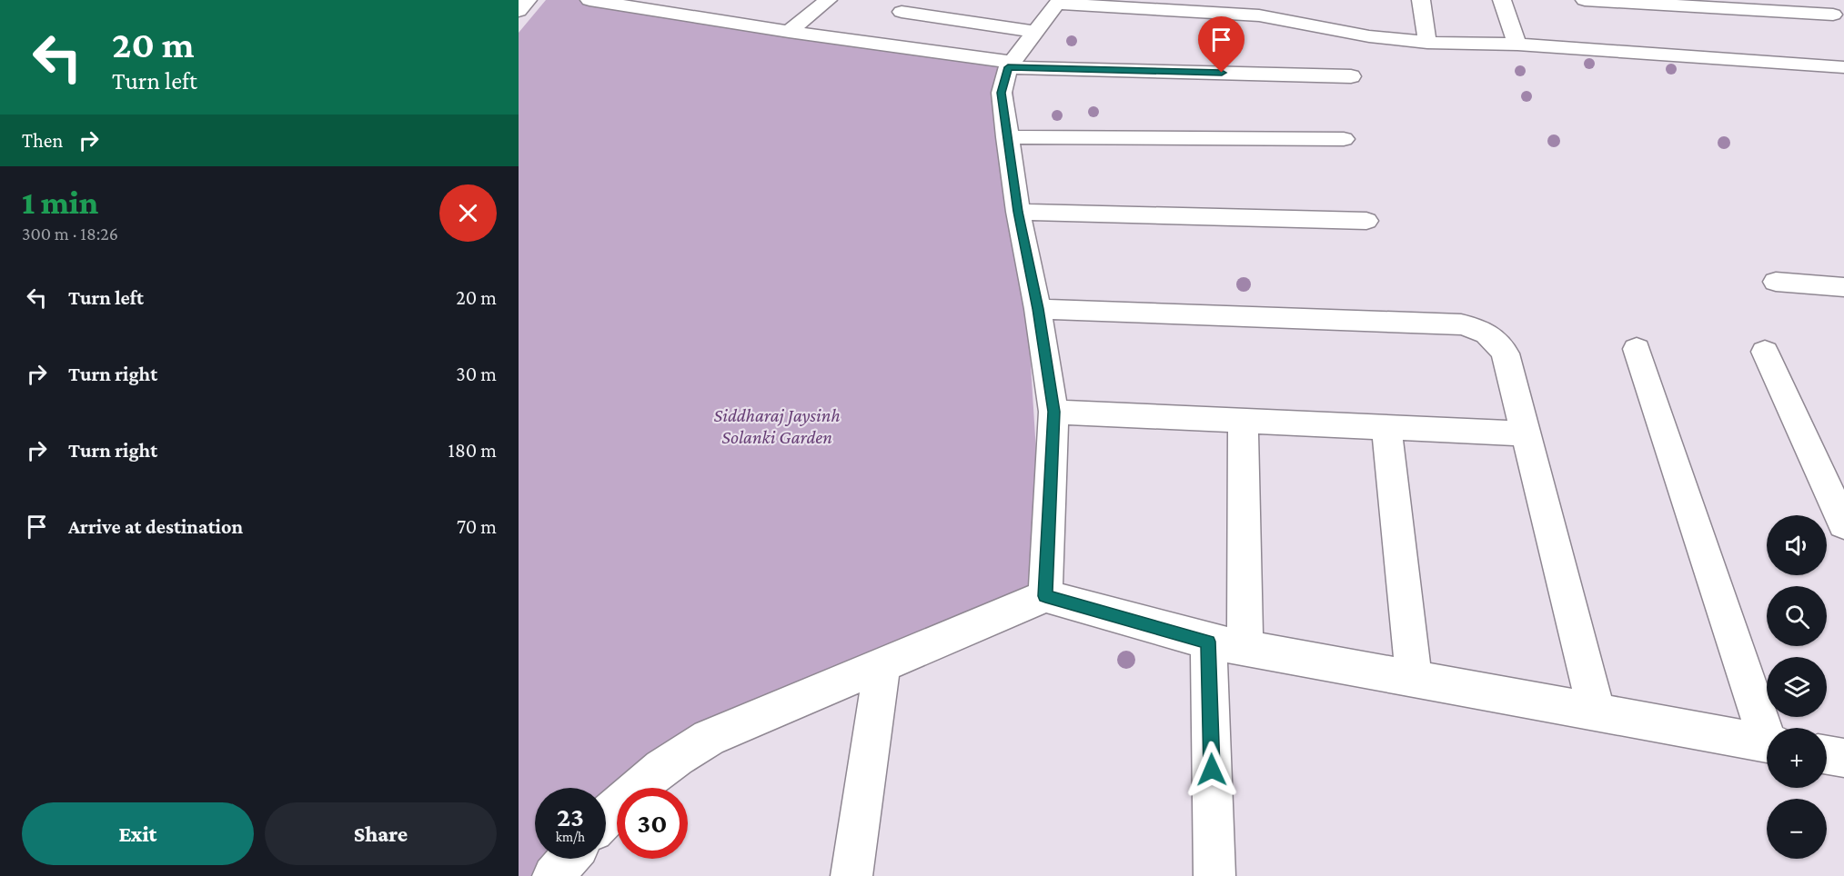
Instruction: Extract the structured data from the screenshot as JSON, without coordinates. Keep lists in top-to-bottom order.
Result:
{
  "parks": ["Siddharaj Jaysinh Solanki Garden"],
  "page": {
    "turn": ["20 m", "Turn left"],
    "then": "Then",
    "heading": ["1 min", "300 m · 18:26"],
    "list": [
      {
        "name": "Turn left",
        "value": "20 m"
      },
      {
        "name": "Turn right",
        "value": "30 m"
      },
      {
        "name": "Turn right",
        "value": "180 m"
      },
      {
        "name": "Arrive at destination",
        "value": "70 m"
      }
    ],
    "map_buttons": ["+", "−"],
    "speed": "23 km/h",
    "limit": "30",
    "buttons": ["Exit", "Share"]
  }
}
